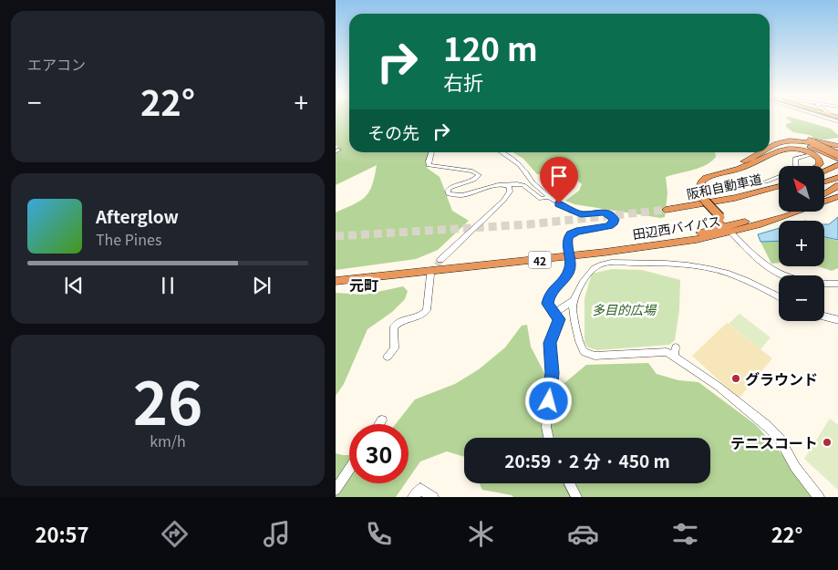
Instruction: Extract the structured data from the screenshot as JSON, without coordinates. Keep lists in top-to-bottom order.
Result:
{
  "streets": {
    "highway": ["阪和自動車道", "田辺西バイパス", "42"]
  },
  "districts": ["元町"],
  "parks": ["多目的広場"],
  "places": ["グラウンド", "テニスコート"],
  "north": "top left",
  "page": {
    "tile": [
      "エアコン",
      ["26", "km/h"]
    ],
    "turn": ["120 m", "右折"],
    "heat": ["−", "22°", "+"],
    "then": "その先",
    "map_buttons": ["+", "−"],
    "song": ["Afterglow", "The Pines"],
    "limit": "30",
    "trip": "20:59 · 2 分 · 450 m",
    "tabs": ["20:57", "22°"]
  }
}
